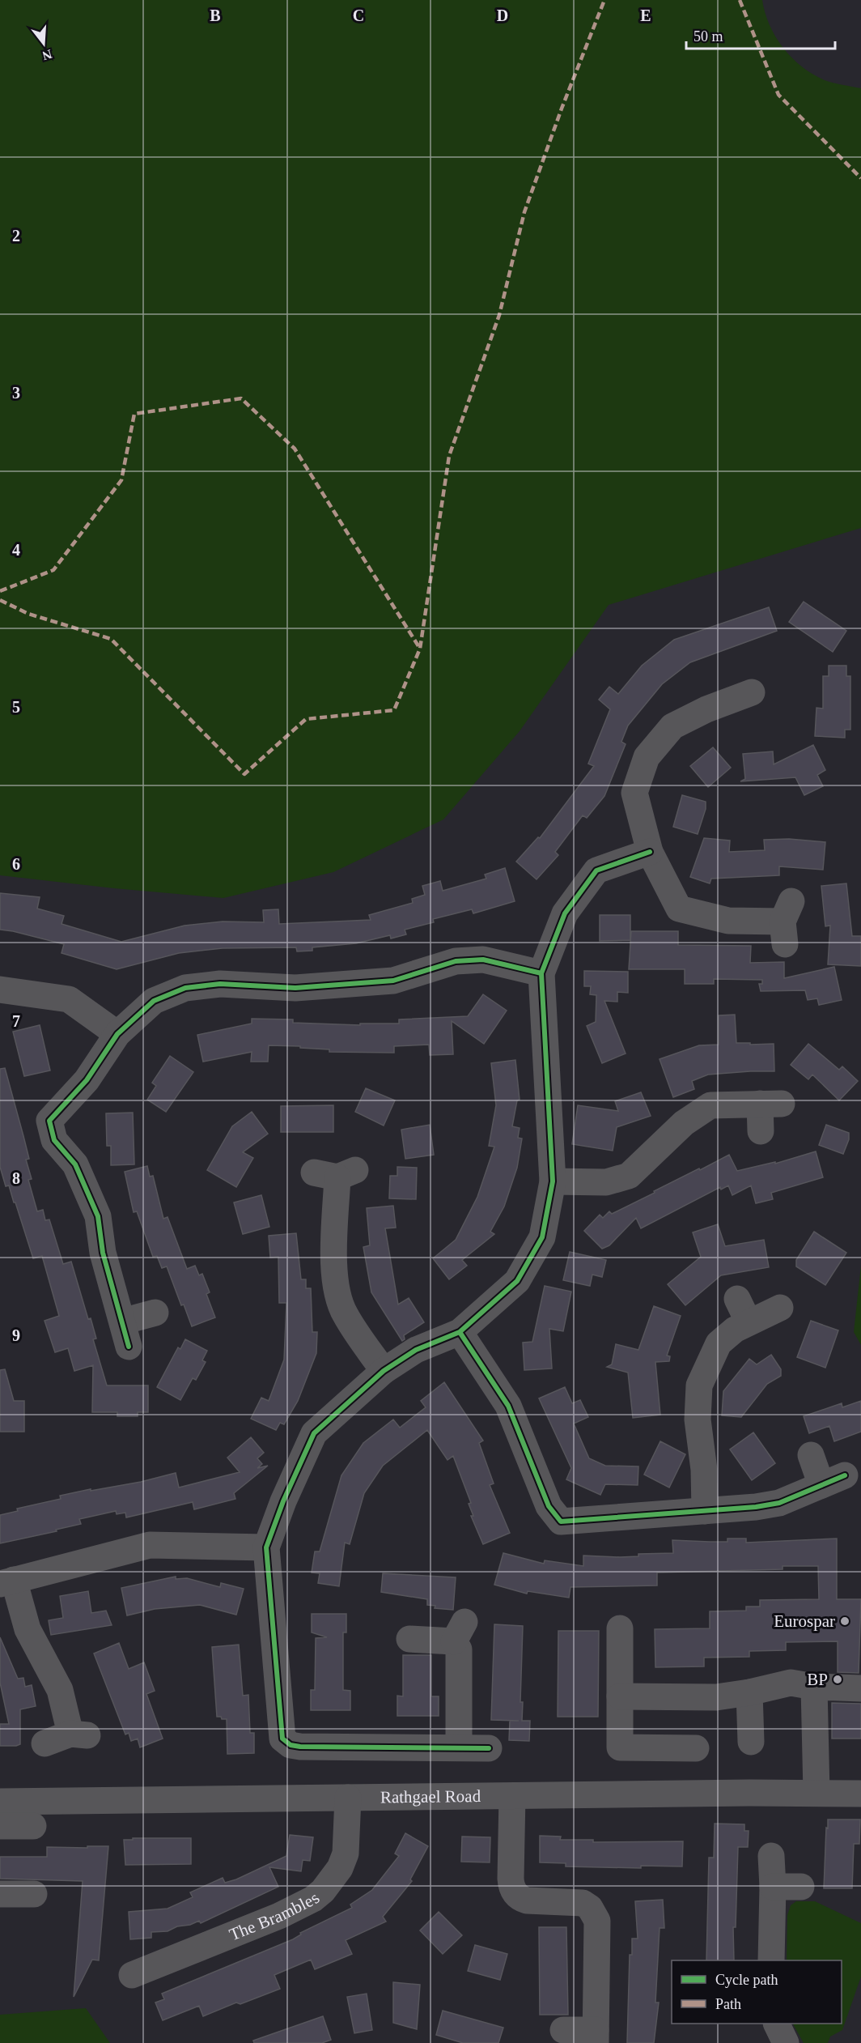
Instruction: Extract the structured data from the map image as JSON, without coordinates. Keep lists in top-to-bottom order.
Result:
{
  "streets": {
    "street": ["Rathgael Road", "The Brambles"]
  },
  "crossings": [
    ["Rathgael Road", "The Brambles"]
  ],
  "places": ["Eurospar", "BP"],
  "legend": ["Cycle path", "Path"],
  "scale_bar": "50 m",
  "north": "bottom",
  "grid": {
    "columns": [
      "B",
      "C",
      "D",
      "E"
    ],
    "rows": [
      "2",
      "3",
      "4",
      "5",
      "6",
      "7",
      "8",
      "9"
    ]
  }
}
